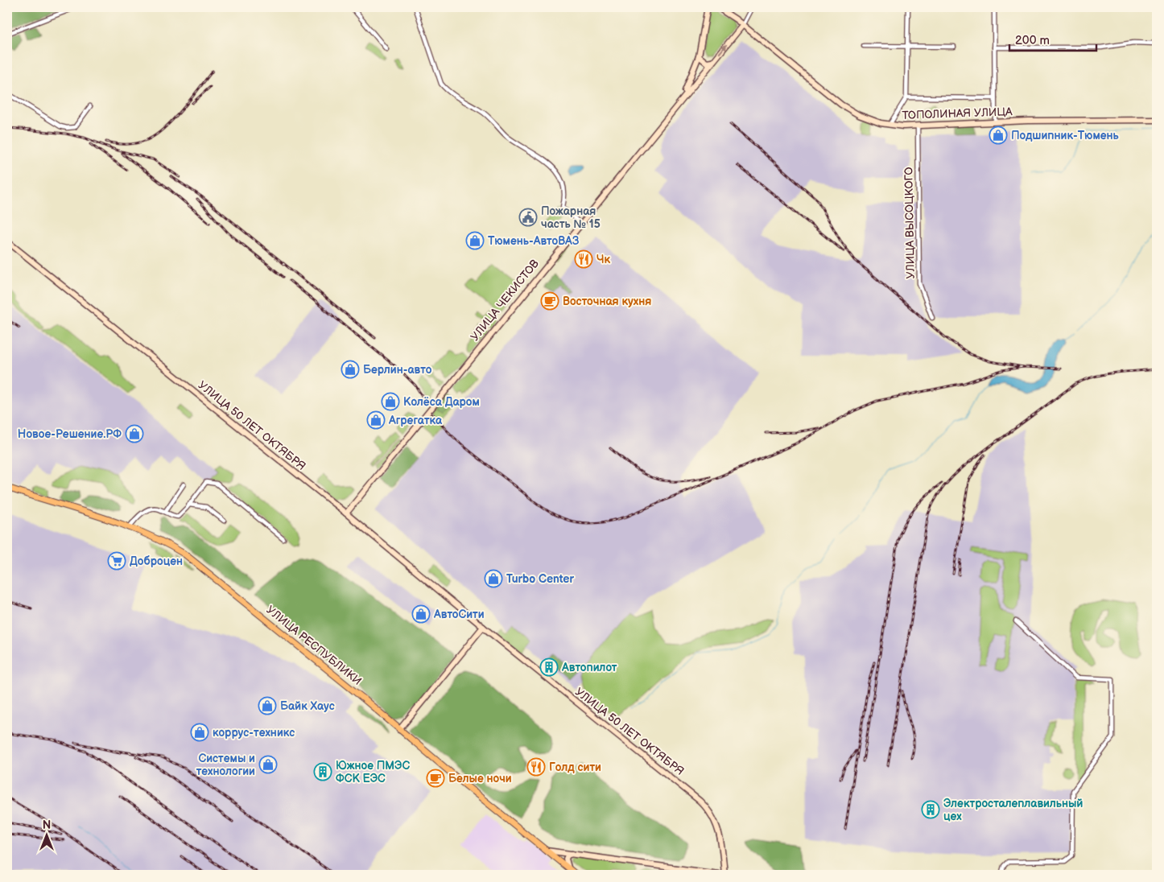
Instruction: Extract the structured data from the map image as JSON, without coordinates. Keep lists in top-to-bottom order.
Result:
{
  "streets": {
    "main road": [
      "ТОПОЛИНАЯ УЛИЦА",
      "УЛИЦА ЧЕКИСТОВ",
      "УЛИЦА 50 ЛЕТ ОКТЯБРЯ",
      "УЛИЦА РЕСПУБЛИКИ"
    ],
    "street": ["УЛИЦА ВЫСОЦКОГО"]
  },
  "crossings": [
    ["ТОПОЛИНАЯ УЛИЦА", "УЛИЦА ВЫСОЦКОГО"],
    ["УЛИЦА ЧЕКИСТОВ", "УЛИЦА 50 ЛЕТ ОКТЯБРЯ"]
  ],
  "places": {
    "shop": [
      "Подшипник-Тюмень",
      "Тюмень-АвтоВАЗ",
      "Берлин-авто",
      "Колёса Даром",
      "Агрегатка",
      "Новое-Решение.РФ",
      "Turbo Center",
      "АвтоСити",
      "Байк Хаус",
      "коррус-техникс",
      "Системы и технологии"
    ],
    "public building": ["Пожарная часть № 15"],
    "restaurant": ["Чк", "Голд сити"],
    "cafe": ["Восточная кухня", "Белые ночи"],
    "supermarket": ["Доброцен"],
    "building": ["Автопилот", "Южное ПМЭС ФСК ЕЭС", "Электросталеплавильный цех"]
  },
  "scale_bar": "200 m",
  "north": "top"
}
